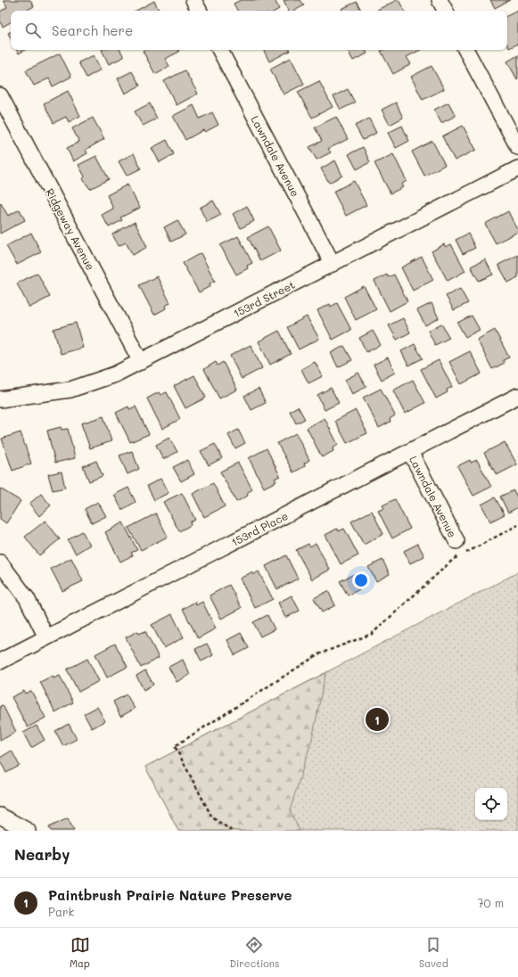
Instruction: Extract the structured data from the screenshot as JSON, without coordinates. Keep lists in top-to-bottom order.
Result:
{
  "streets": {
    "street": [
      "Lawndale Avenue",
      "Ridgeway Avenue",
      "153rd Street",
      "153rd Place"
    ]
  },
  "crossings": [
    ["Lawndale Avenue", "153rd Street"],
    ["Lawndale Avenue", "153rd Place"],
    ["Ridgeway Avenue", "153rd Street"]
  ],
  "page": {
    "search": "Search here",
    "pins": "1",
    "heading": "Nearby",
    "list": [
      {
        "mark": "1",
        "name": "Paintbrush Prairie Nature Preserve",
        "note": "Park",
        "value": "70 m"
      }
    ],
    "nav": ["Map", "Directions", "Saved"]
  }
}
